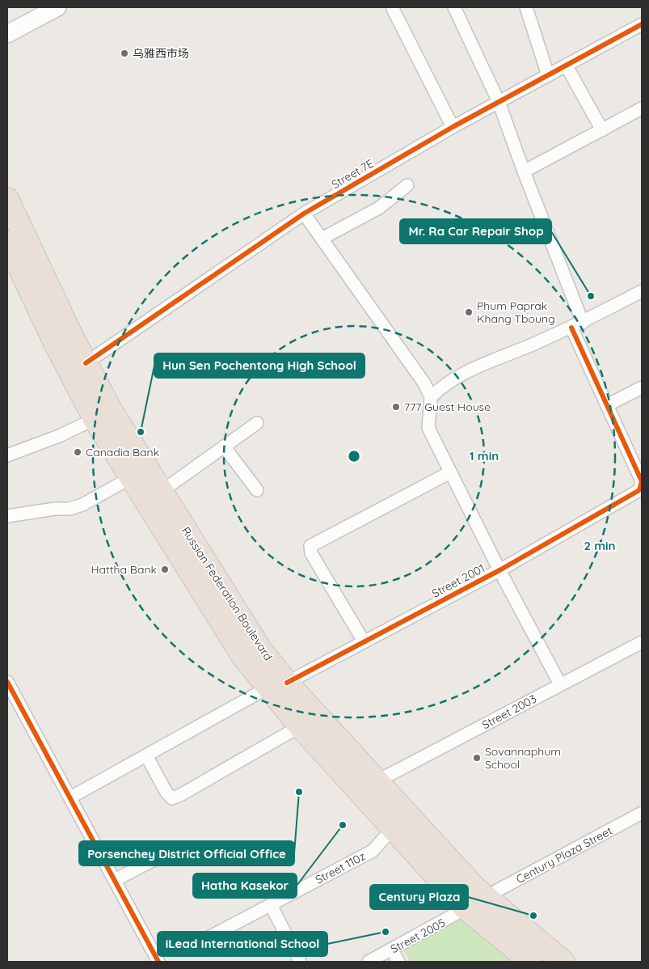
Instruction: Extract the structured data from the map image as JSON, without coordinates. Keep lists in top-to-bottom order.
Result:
{
  "streets": {
    "highway": ["Russian Federation Boulevard"],
    "street": [
      "Street 7E",
      "Street 2001",
      "Street 2003",
      "Century Plaza Street",
      "Street 110z",
      "Street 2005"
    ]
  },
  "crossings": [
    ["Street 7E", "Russian Federation Boulevard"],
    ["Street 2001", "Russian Federation Boulevard"],
    ["Russian Federation Boulevard", "Street 2003"],
    ["Russian Federation Boulevard", "Century Plaza Street"],
    ["Russian Federation Boulevard", "Street 110z"],
    ["Russian Federation Boulevard", "Street 2005"]
  ],
  "places": [
    "乌雅西市场",
    "Mr. Ra Car Repair Shop",
    "Phum Paprak Khang Tboung",
    "777 Guest House",
    "Hun Sen Pochentong High School",
    "Canadia Bank",
    "Hattha Bank",
    "Sovannaphum School",
    "Porsenchey District Official Office",
    "Hatha Kasekor",
    "Century Plaza",
    "iLead International School"
  ],
  "rings": ["1 min", "2 min"]
}
